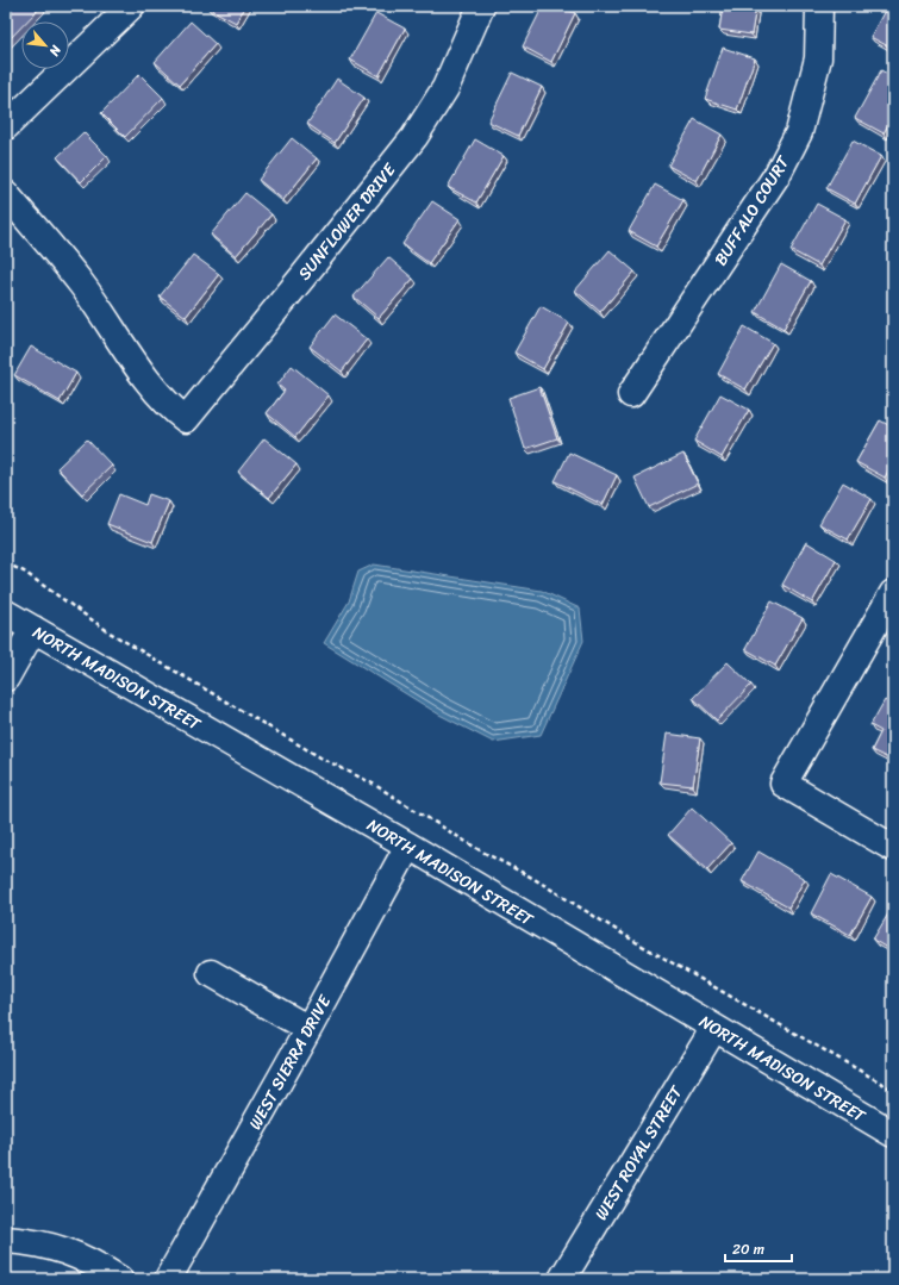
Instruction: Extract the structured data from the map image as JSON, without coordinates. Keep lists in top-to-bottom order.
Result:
{
  "streets": {
    "street": [
      "BUFFALO COURT",
      "SUNFLOWER DRIVE",
      "NORTH MADISON STREET",
      "WEST SIERRA DRIVE",
      "WEST ROYAL STREET"
    ]
  },
  "crossings": [
    ["NORTH MADISON STREET", "WEST SIERRA DRIVE"],
    ["NORTH MADISON STREET", "WEST ROYAL STREET"]
  ],
  "scale_bar": "20 m",
  "north": "bottom right"
}
